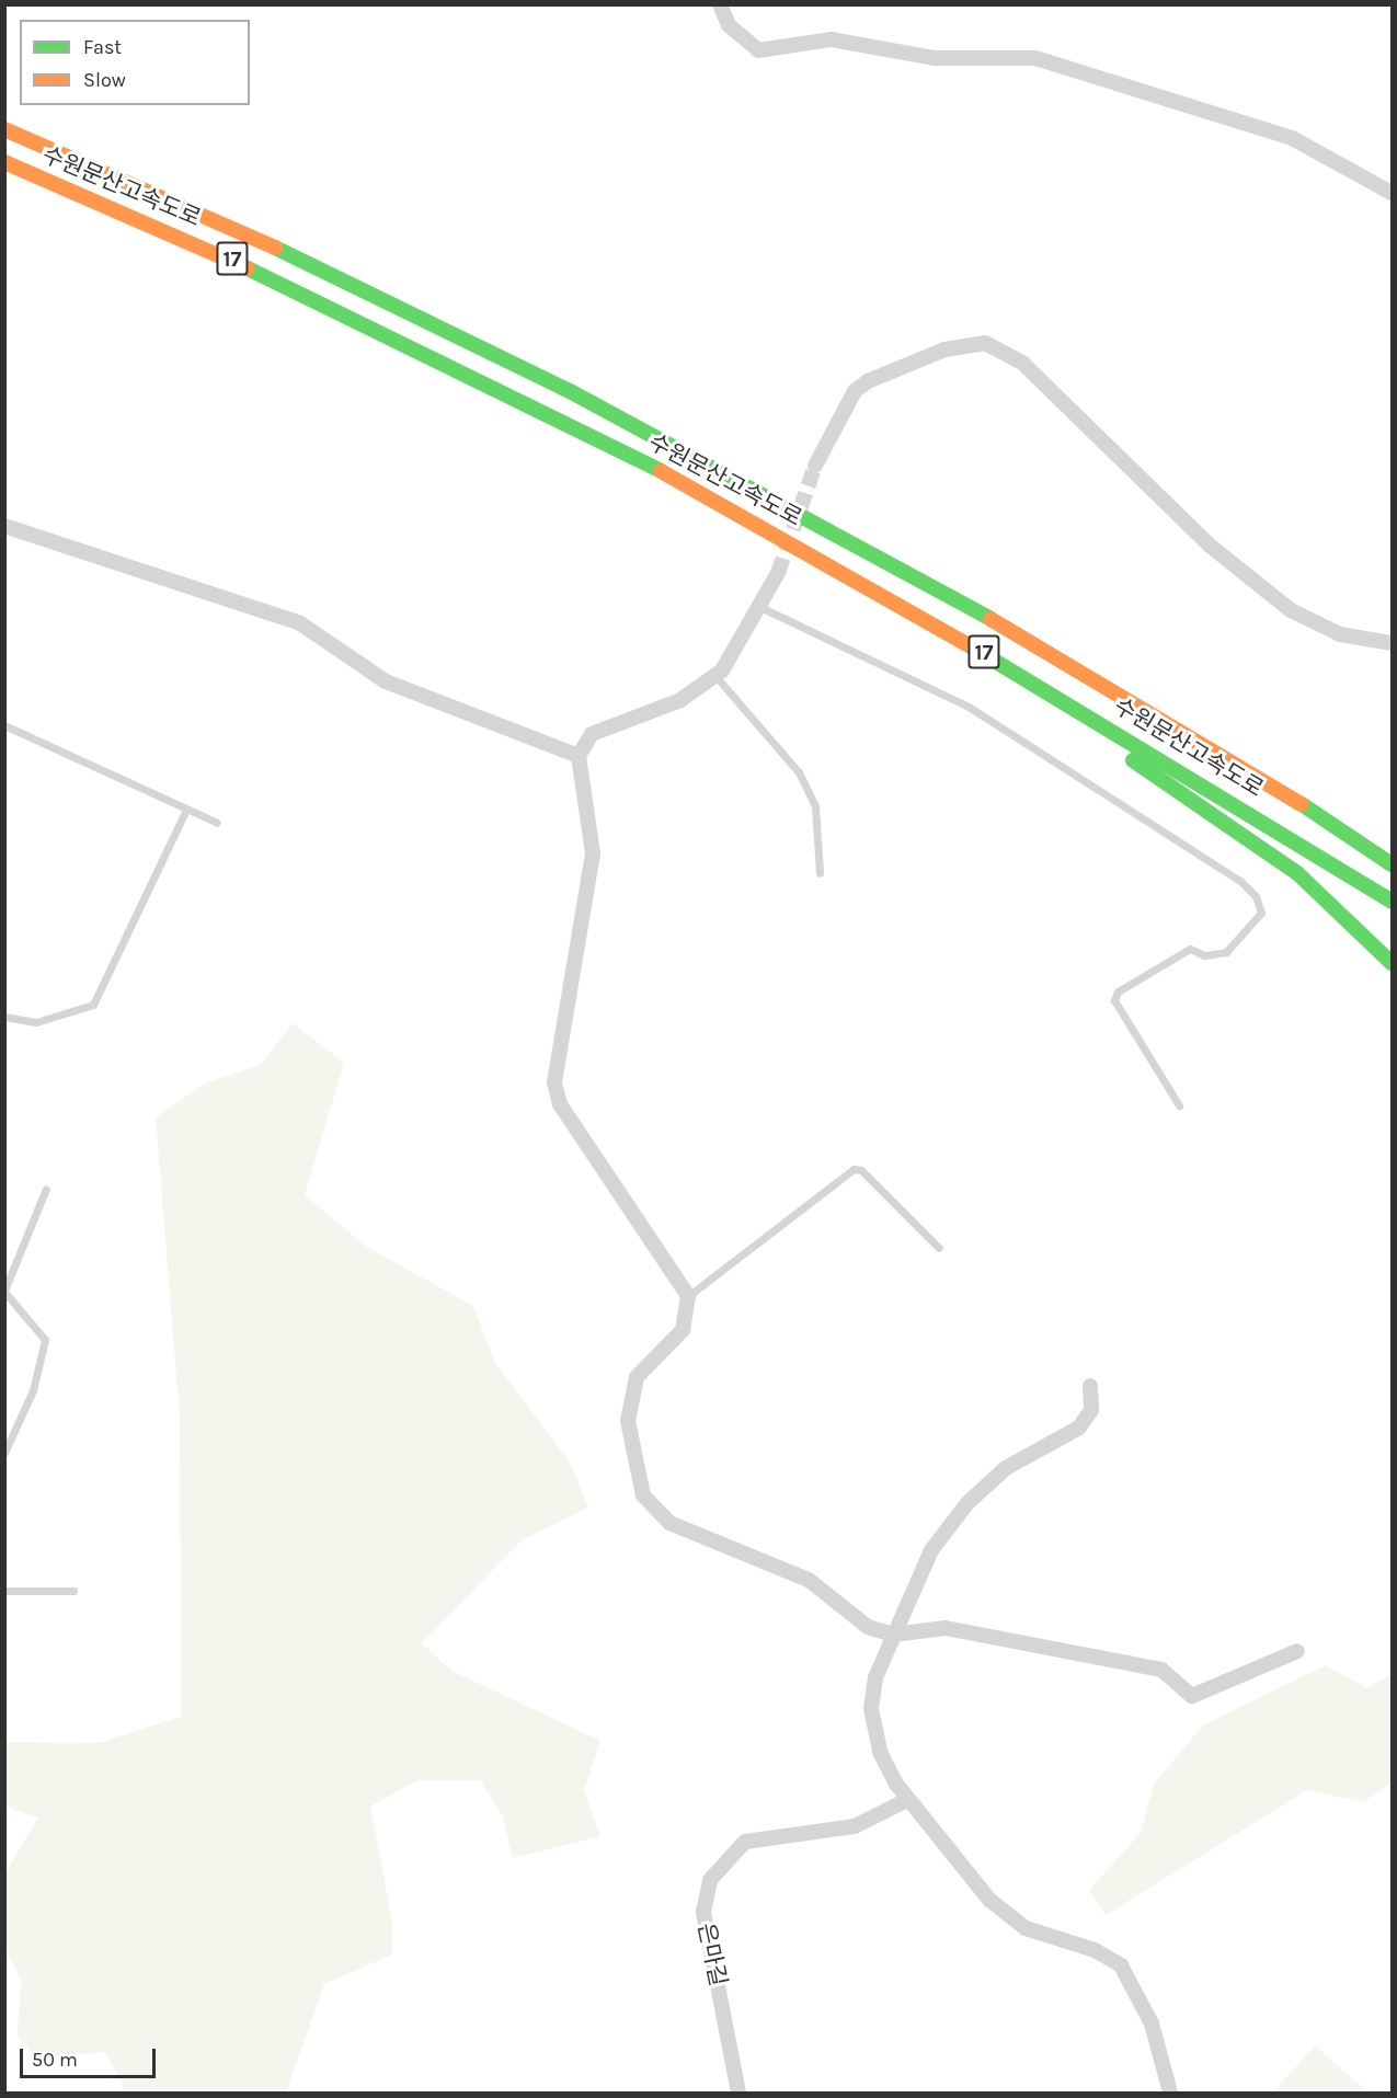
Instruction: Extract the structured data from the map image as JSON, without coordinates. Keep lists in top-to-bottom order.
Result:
{
  "streets": {
    "highway": ["수원문산고속도로", "17"],
    "street": ["은마길"]
  },
  "legend": ["Fast", "Slow"],
  "scale_bar": "50 m"
}
